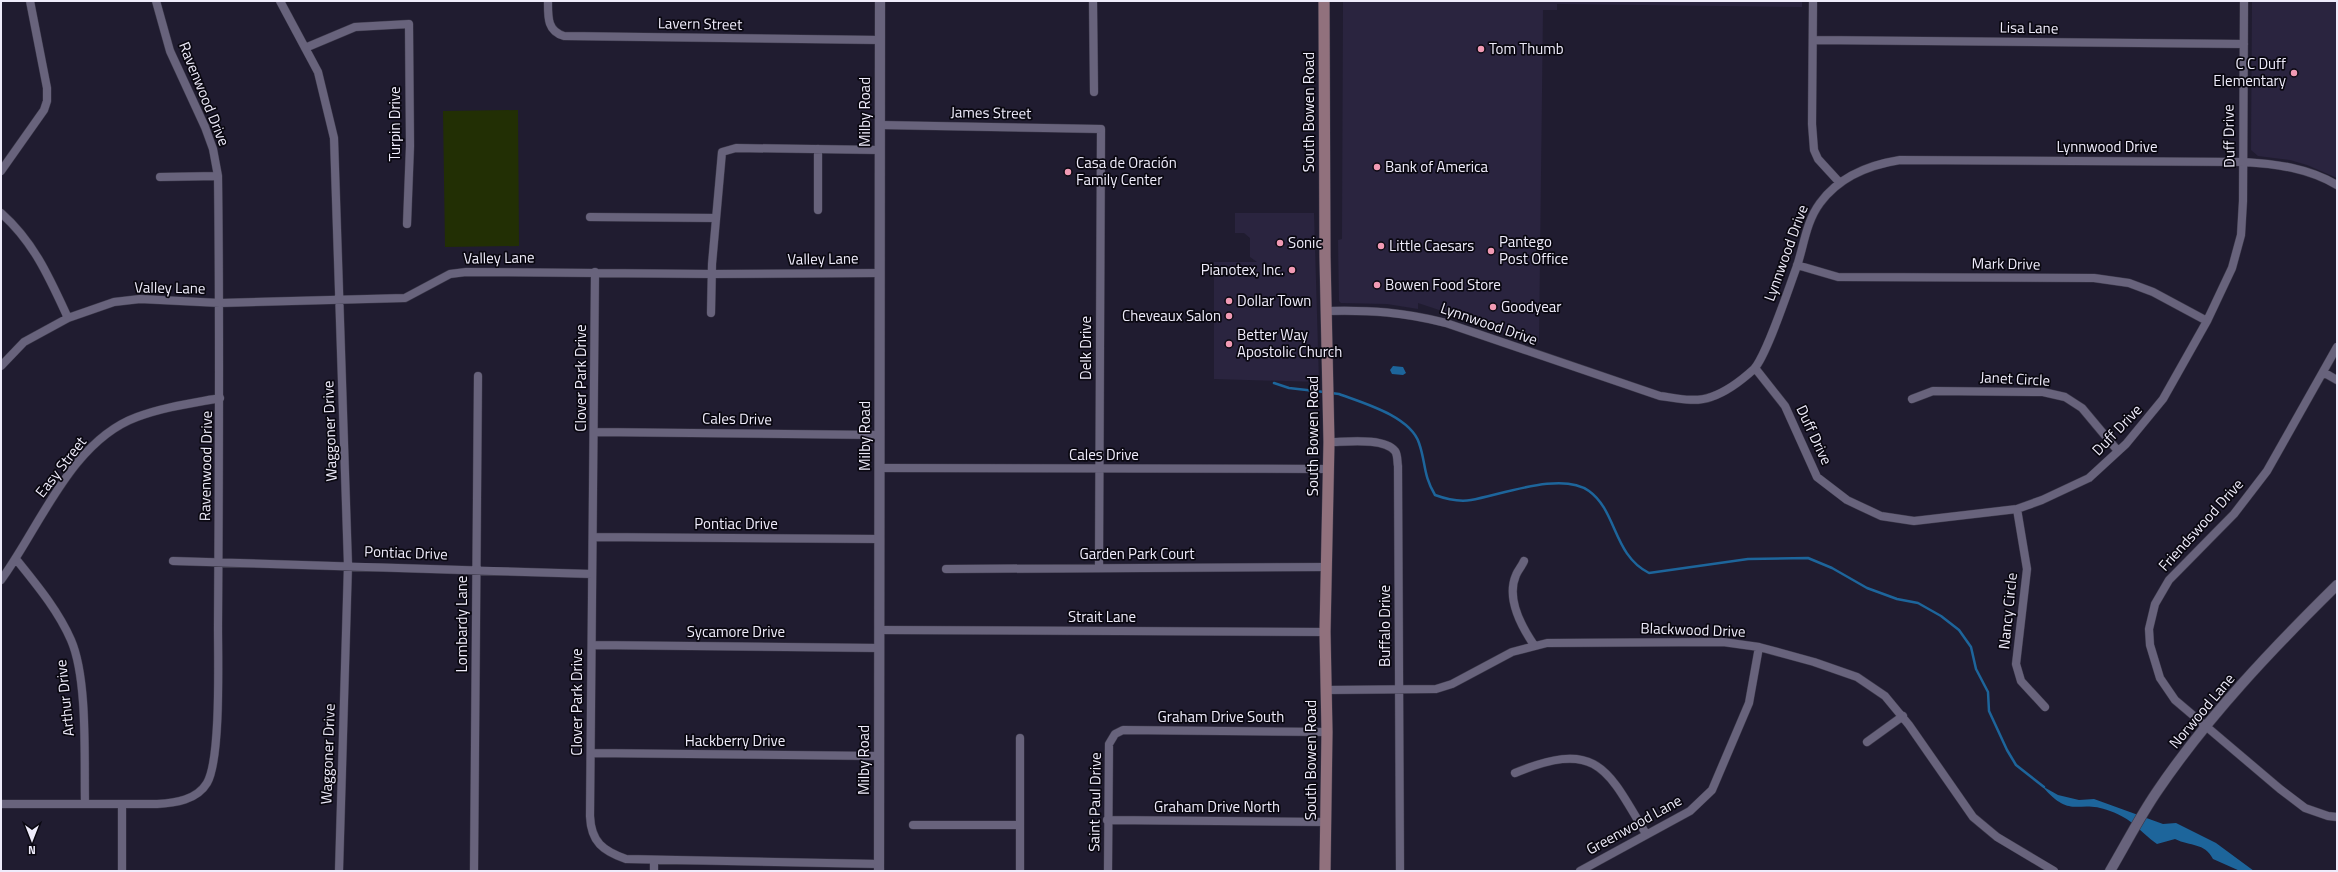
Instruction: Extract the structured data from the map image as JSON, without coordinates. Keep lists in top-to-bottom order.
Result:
{
  "streets": {
    "main road": ["South Bowen Road"],
    "street": [
      "Lavern Street",
      "Lisa Lane",
      "Ravenwood Drive",
      "Milby Road",
      "James Street",
      "Turpin Drive",
      "Duff Drive",
      "Lynnwood Drive",
      "Valley Lane",
      "Mark Drive",
      "Delk Drive",
      "Clover Park Drive",
      "Janet Circle",
      "Cales Drive",
      "Waggoner Drive",
      "Easy Street",
      "Pontiac Drive",
      "Friendswood Drive",
      "Garden Park Court",
      "Nancy Circle",
      "Strait Lane",
      "Lombardy Lane",
      "Buffalo Drive",
      "Blackwood Drive",
      "Sycamore Drive",
      "Arthur Drive",
      "Norwood Lane",
      "Graham Drive South",
      "Hackberry Drive",
      "Saint Paul Drive",
      "Graham Drive North",
      "Greenwood Lane"
    ]
  },
  "crossings": [
    ["Lavern Street", "Milby Road"],
    ["Lisa Lane", "Duff Drive"],
    ["Ravenwood Drive", "Valley Lane"],
    ["Ravenwood Drive", "Easy Street"],
    ["Ravenwood Drive", "Pontiac Drive"],
    ["Ravenwood Drive", "Arthur Drive"],
    ["Milby Road", "James Street"],
    ["Milby Road", "Valley Lane"],
    ["Milby Road", "Clover Park Drive"],
    ["Milby Road", "Cales Drive"],
    ["Milby Road", "Pontiac Drive"],
    ["Milby Road", "Strait Lane"],
    ["Milby Road", "Sycamore Drive"],
    ["Milby Road", "Hackberry Drive"],
    ["South Bowen Road", "Lynnwood Drive"],
    ["South Bowen Road", "Cales Drive"],
    ["South Bowen Road", "Garden Park Court"],
    ["South Bowen Road", "Strait Lane"],
    ["South Bowen Road", "Buffalo Drive"],
    ["South Bowen Road", "Blackwood Drive"],
    ["South Bowen Road", "Graham Drive South"],
    ["South Bowen Road", "Graham Drive North"],
    ["James Street", "Delk Drive"],
    ["Turpin Drive", "Waggoner Drive"],
    ["Duff Drive", "Lynnwood Drive"],
    ["Duff Drive", "Mark Drive"],
    ["Duff Drive", "Janet Circle"],
    ["Duff Drive", "Nancy Circle"],
    ["Lynnwood Drive", "Mark Drive"],
    ["Valley Lane", "Clover Park Drive"],
    ["Valley Lane", "Waggoner Drive"],
    ["Delk Drive", "Cales Drive"],
    ["Delk Drive", "Garden Park Court"],
    ["Clover Park Drive", "Cales Drive"],
    ["Clover Park Drive", "Pontiac Drive"],
    ["Clover Park Drive", "Sycamore Drive"],
    ["Clover Park Drive", "Hackberry Drive"],
    ["Waggoner Drive", "Pontiac Drive"],
    ["Easy Street", "Arthur Drive"],
    ["Pontiac Drive", "Lombardy Lane"],
    ["Friendswood Drive", "Norwood Lane"],
    ["Buffalo Drive", "Blackwood Drive"],
    ["Blackwood Drive", "Greenwood Lane"],
    ["Graham Drive South", "Saint Paul Drive"],
    ["Saint Paul Drive", "Graham Drive North"]
  ],
  "places": [
    "Tom Thumb",
    "C C Duff Elementary",
    "Bank of America",
    "Casa de Oración Family Center",
    "Sonic",
    "Little Caesars",
    "Pantego Post Office",
    "Pianotex, Inc.",
    "Bowen Food Store",
    "Dollar Town",
    "Goodyear",
    "Cheveaux Salon",
    "Better Way Apostolic Church"
  ],
  "north": "bottom"
}
